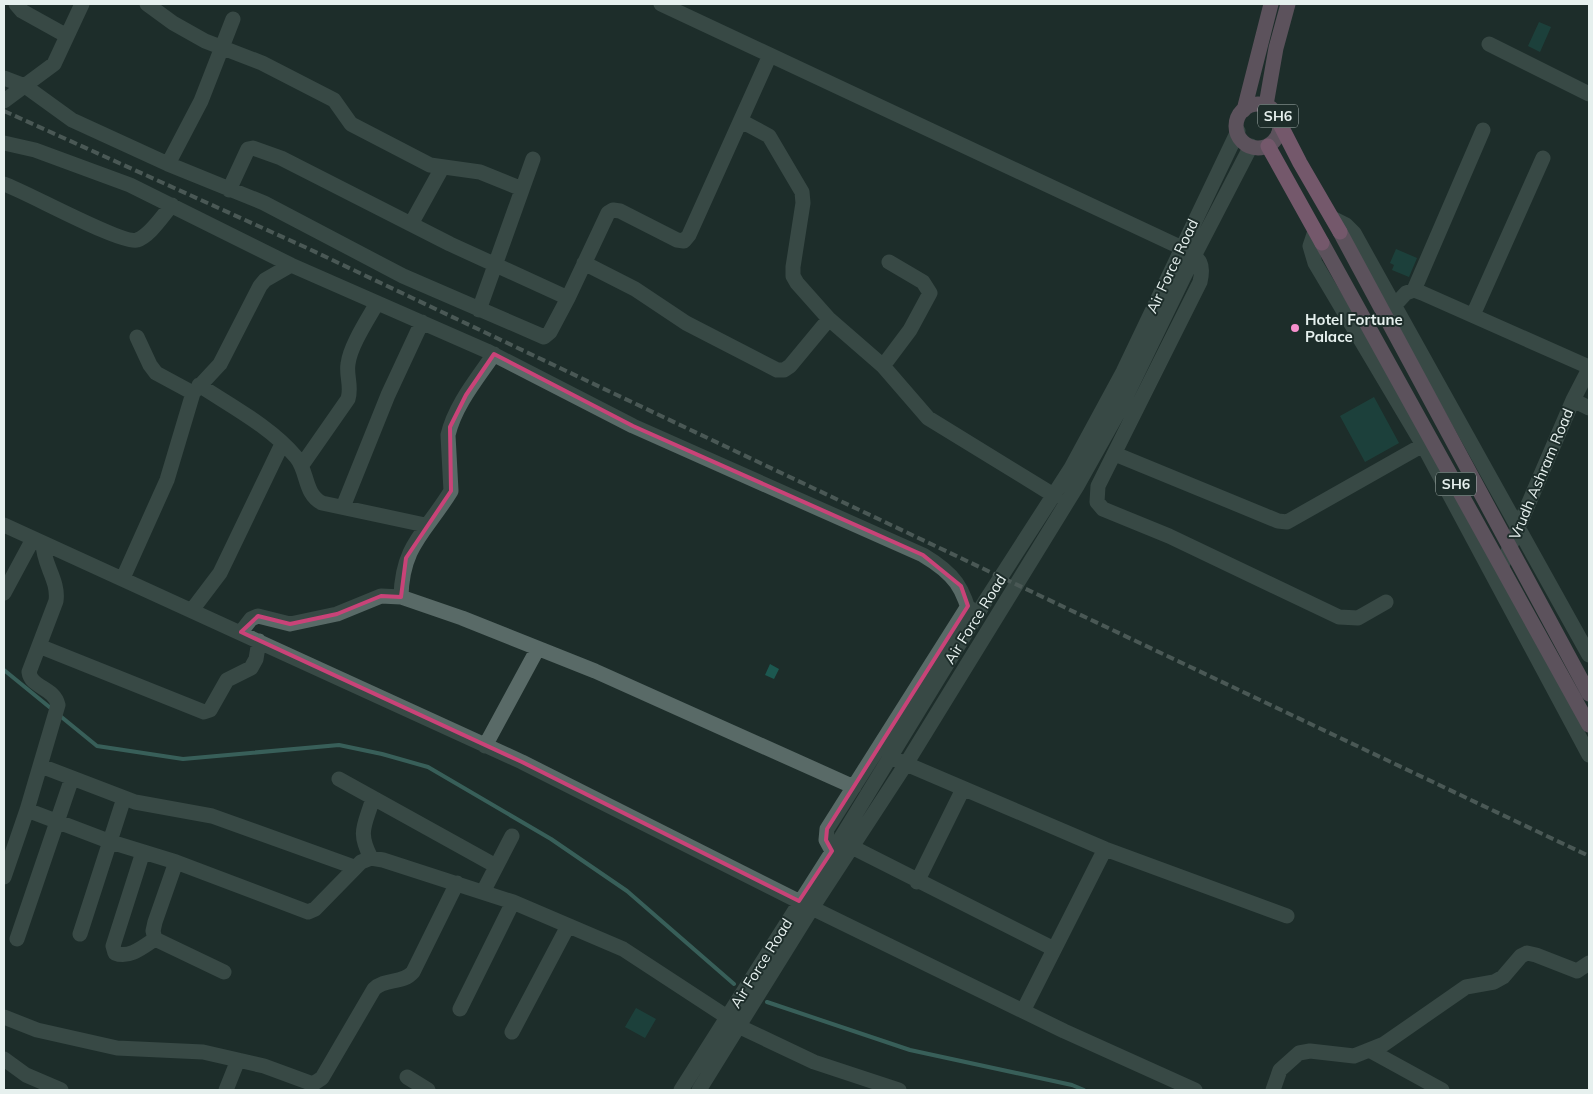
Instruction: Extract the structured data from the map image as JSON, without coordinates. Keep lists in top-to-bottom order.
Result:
{
  "streets": {
    "highway": ["SH6"],
    "street": ["Air Force Road", "Vrudh Ashram Road"]
  },
  "crossings": [
    ["SH6", "Air Force Road"]
  ],
  "places": ["Hotel Fortune Palace"]
}
